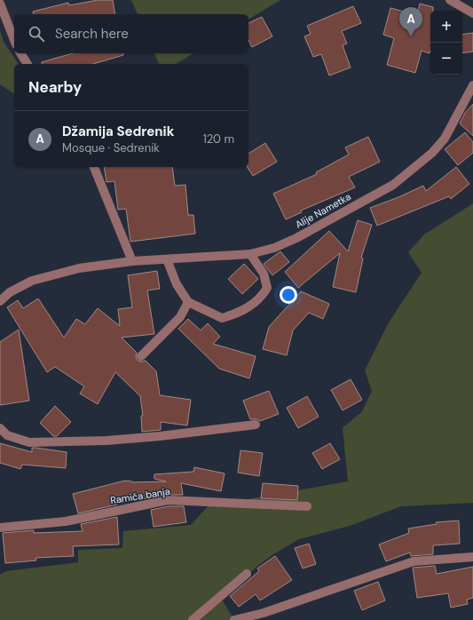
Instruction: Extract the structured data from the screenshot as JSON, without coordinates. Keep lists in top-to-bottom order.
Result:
{
  "streets": {
    "street": ["Alije Nametka", "Ramića banja"]
  },
  "page": {
    "pins": "A",
    "map_buttons": ["+", "−"],
    "search": "Search here",
    "heading": "Nearby",
    "list": [
      {
        "mark": "A",
        "name": "Džamija Sedrenik",
        "note": "Mosque · Sedrenik",
        "value": "120 m"
      }
    ]
  }
}
